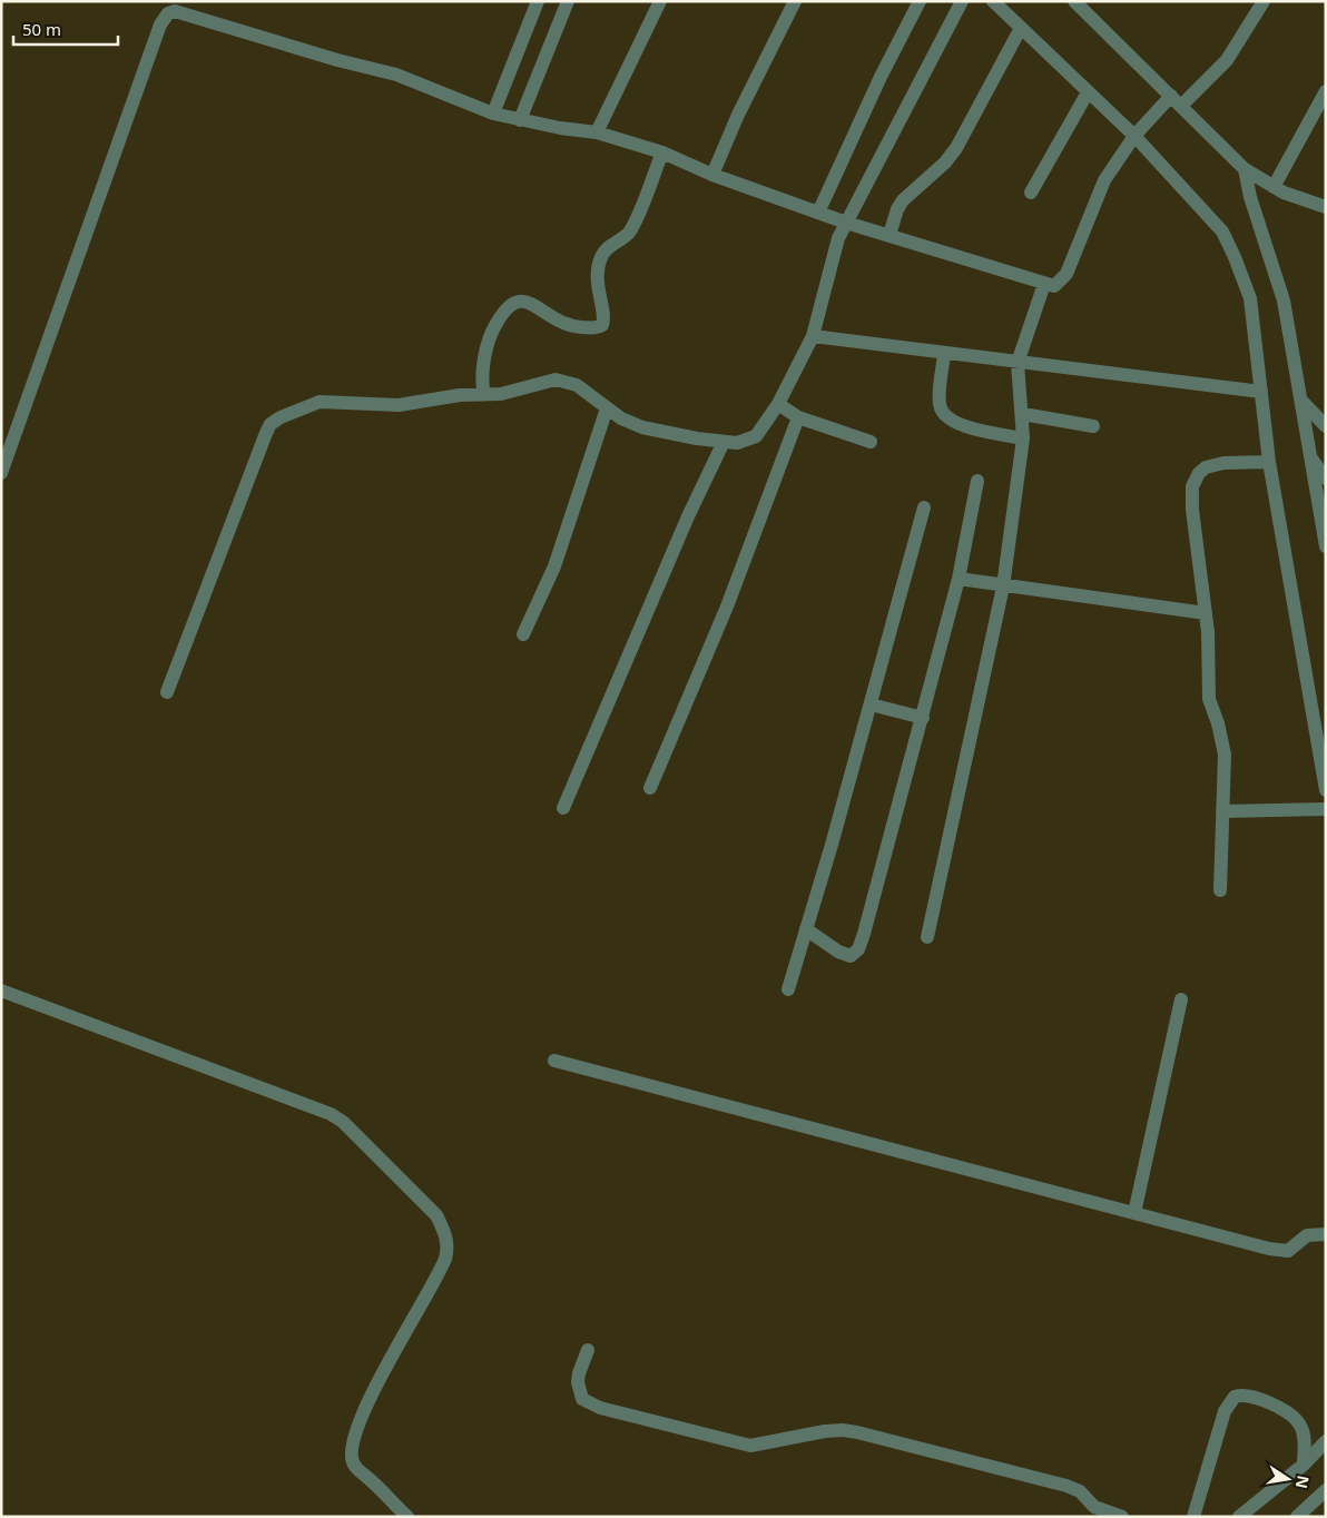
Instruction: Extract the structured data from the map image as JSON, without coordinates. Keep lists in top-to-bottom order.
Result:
{
  "scale_bar": "50 m",
  "north": "right"
}
